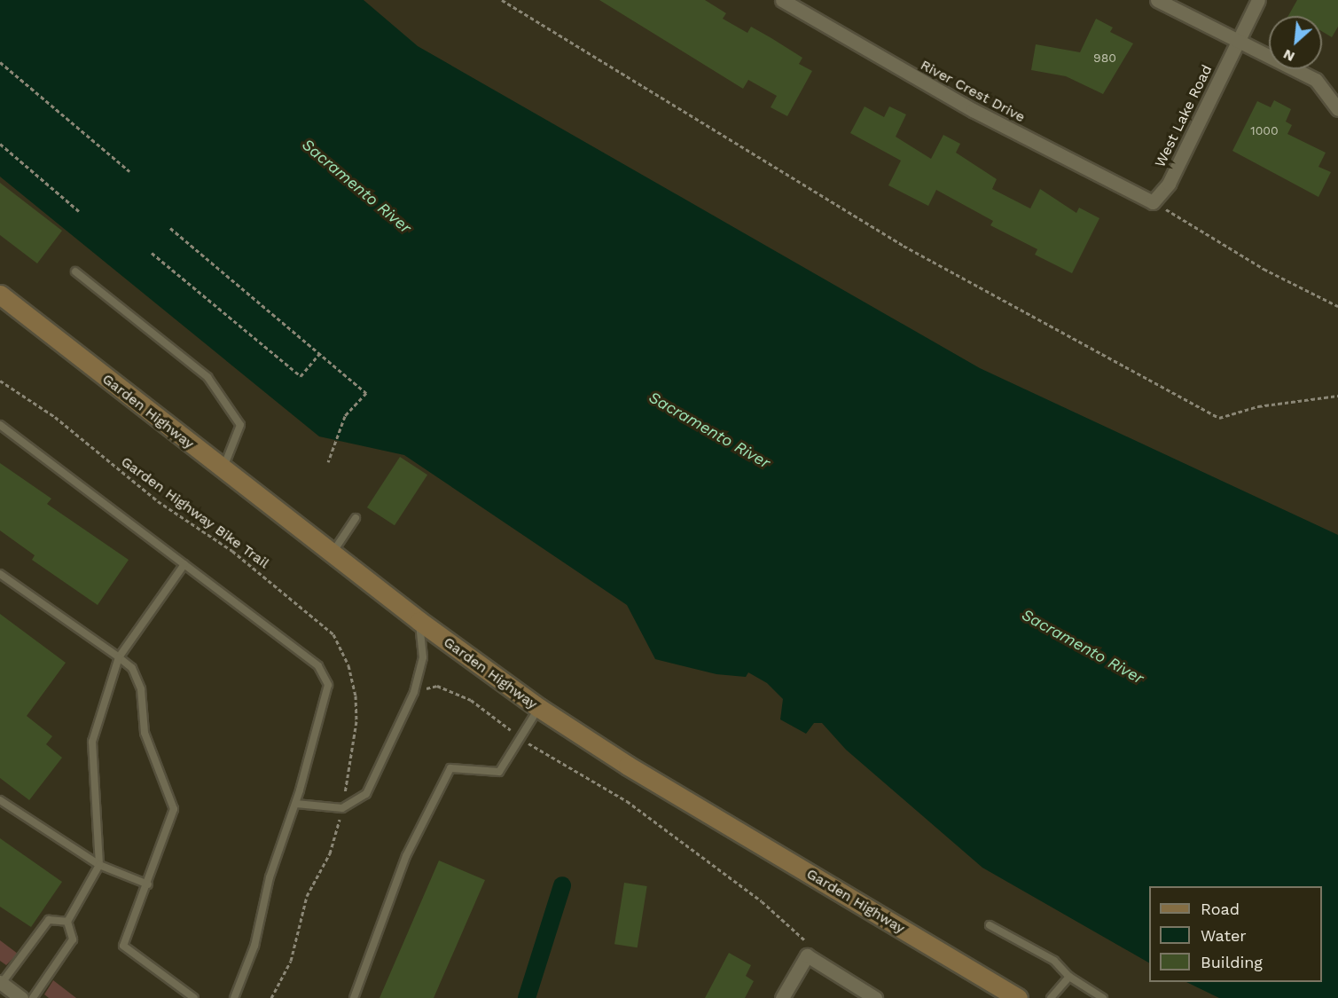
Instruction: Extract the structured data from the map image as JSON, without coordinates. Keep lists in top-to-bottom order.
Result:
{
  "streets": {
    "main road": ["Garden Highway"],
    "street": ["River Crest Drive", "West Lake Road"],
    "path": ["Garden Highway Bike Trail"]
  },
  "crossings": [
    ["River Crest Drive", "West Lake Road"]
  ],
  "water": ["Sacramento River"],
  "house_numbers": ["980", "1000"],
  "legend": ["Road", "Water", "Building"],
  "north": "bottom left"
}
